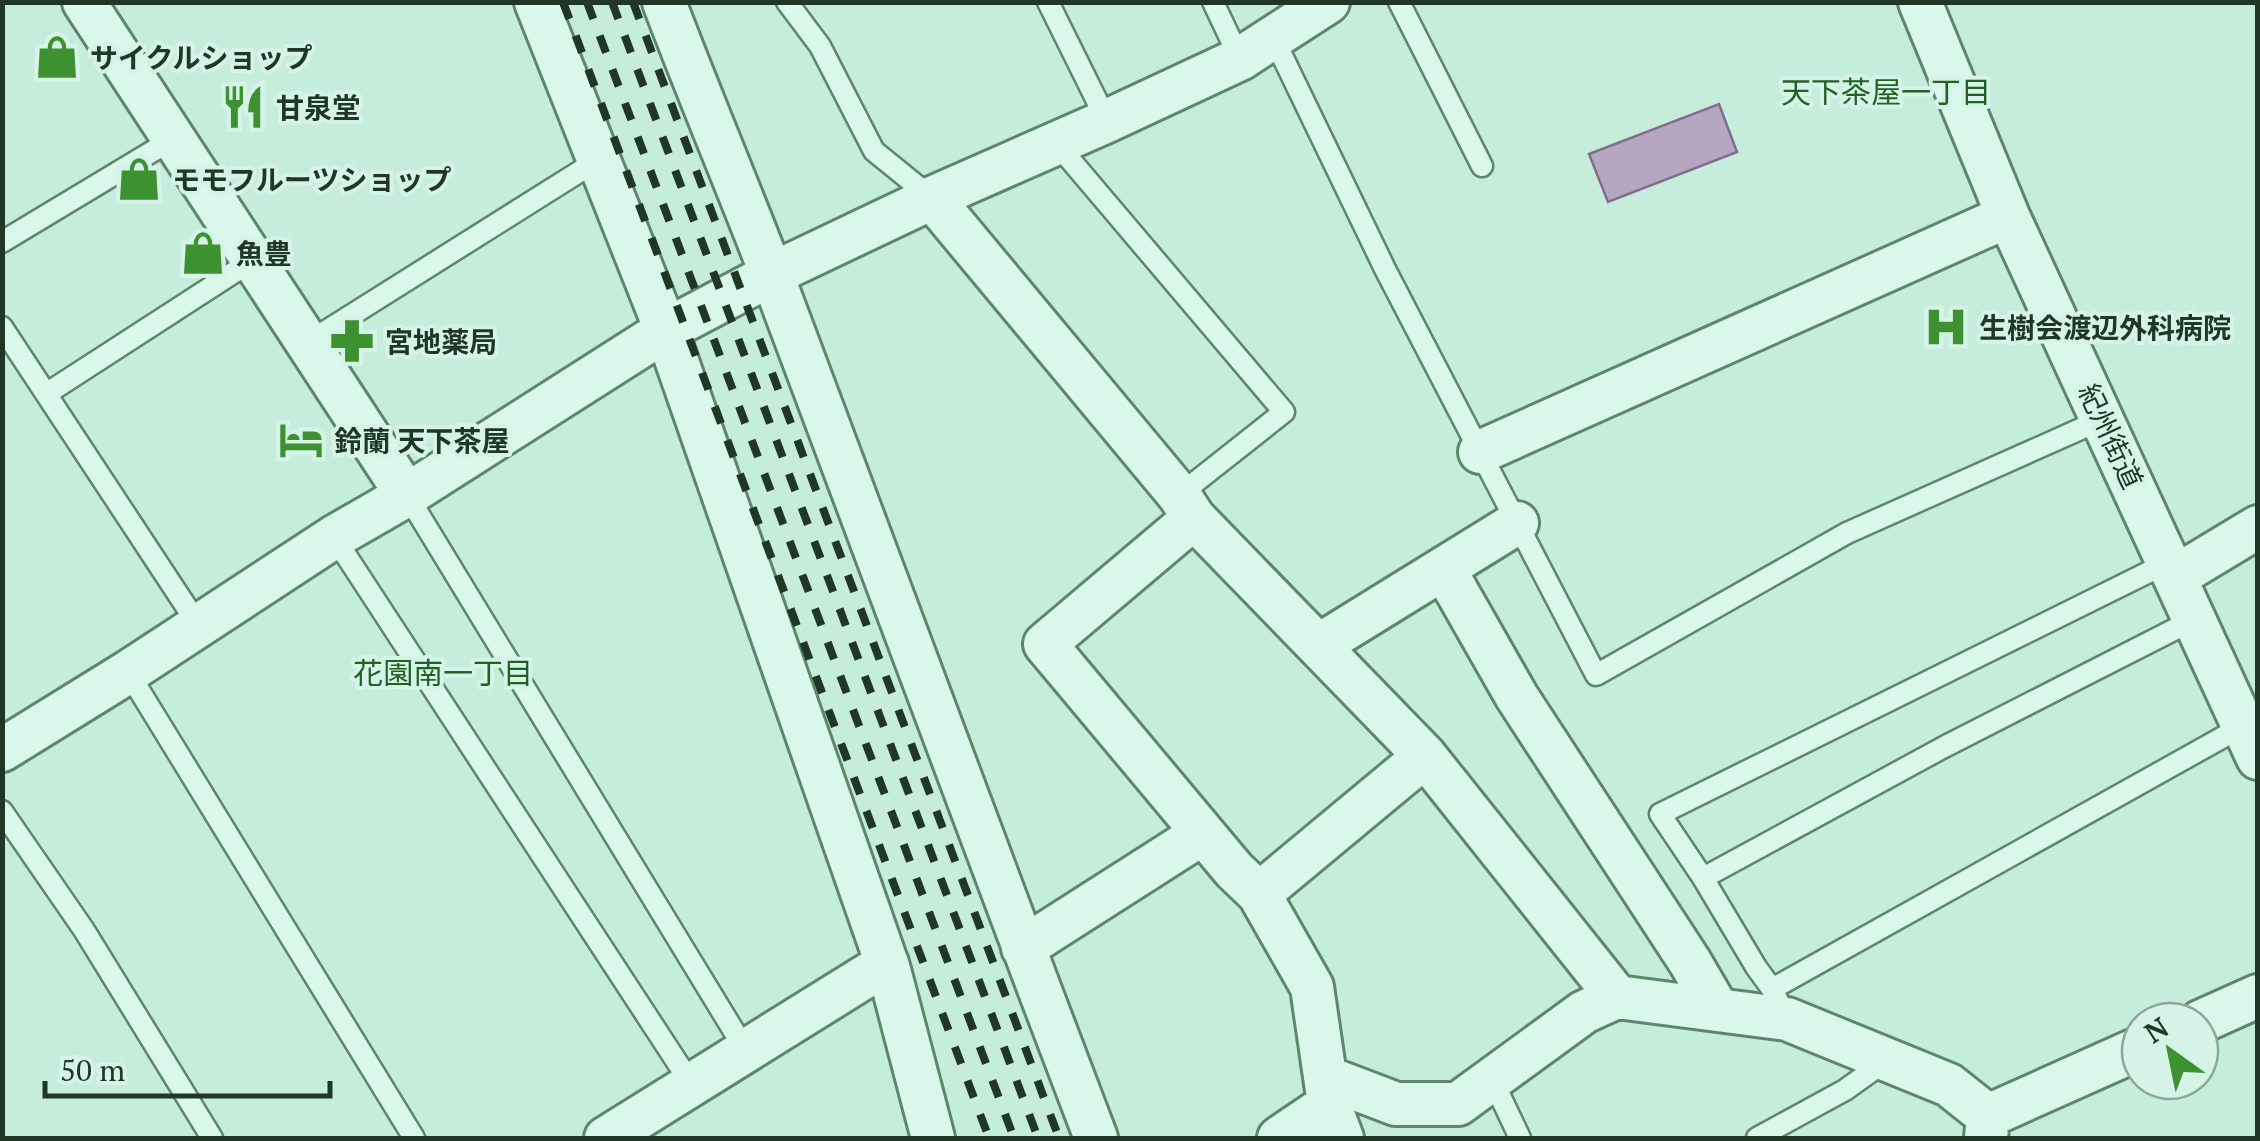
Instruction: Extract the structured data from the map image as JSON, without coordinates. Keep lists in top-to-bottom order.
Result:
{
  "streets": {
    "street": ["紀州街道"]
  },
  "districts": ["天下茶屋一丁目", "花園南一丁目"],
  "places": {
    "shop": ["サイクルショップ", "モモフルーツショップ", "魚豊"],
    "restaurant": ["甘泉堂"],
    "hospital": ["生樹会渡辺外科病院"],
    "pharmacy": ["宮地薬局"],
    "hotel": ["鈴蘭 天下茶屋"]
  },
  "scale_bar": "50 m",
  "north": "top left"
}
